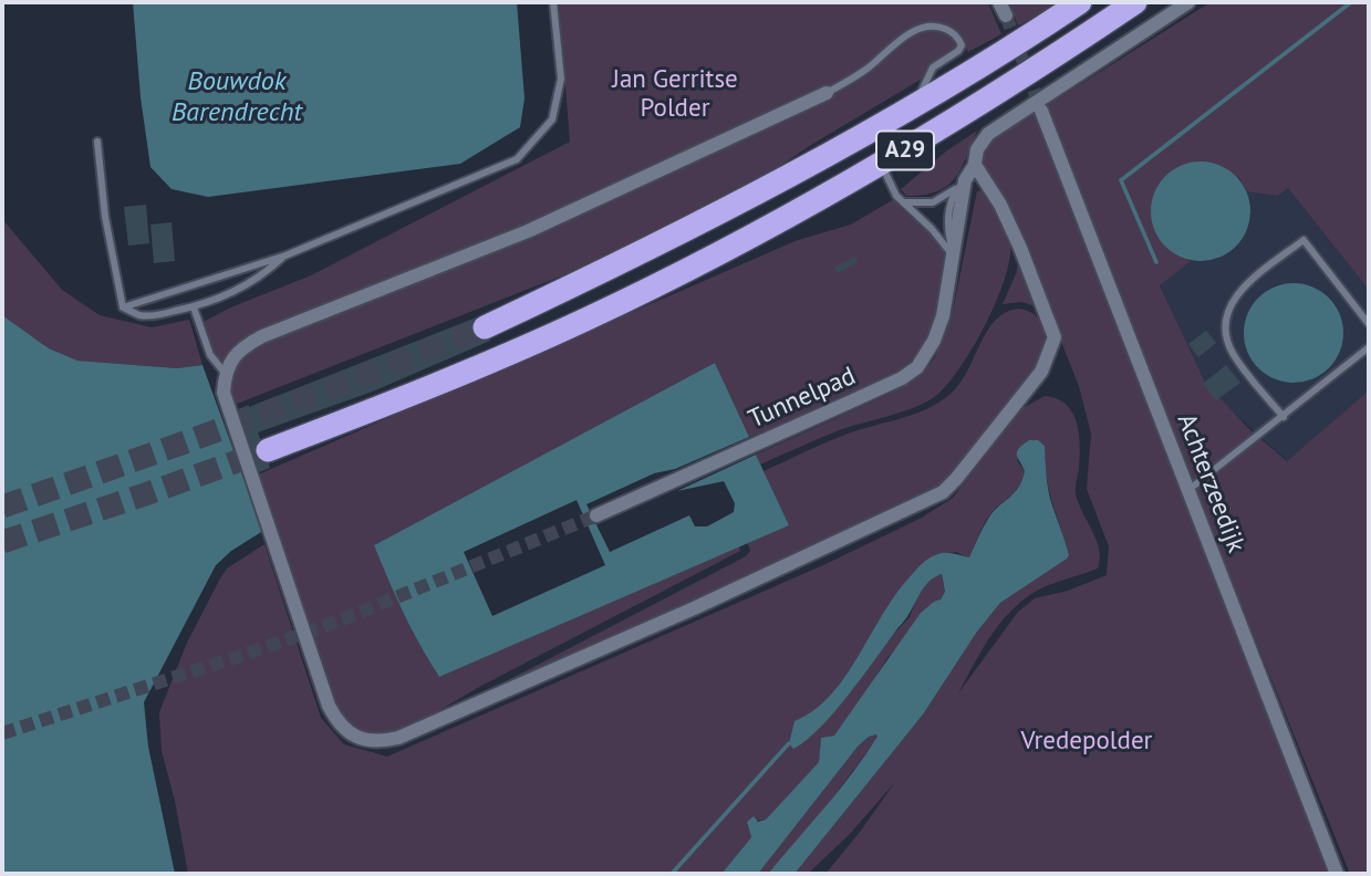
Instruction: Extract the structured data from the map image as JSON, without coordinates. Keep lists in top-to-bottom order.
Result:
{
  "streets": {
    "highway": ["A29"],
    "street": ["Tunnelpad", "Achterzeedijk"]
  },
  "water": ["Bouwdok Barendrecht"],
  "parks": ["Jan Gerritse Polder", "Vredepolder"]
}
